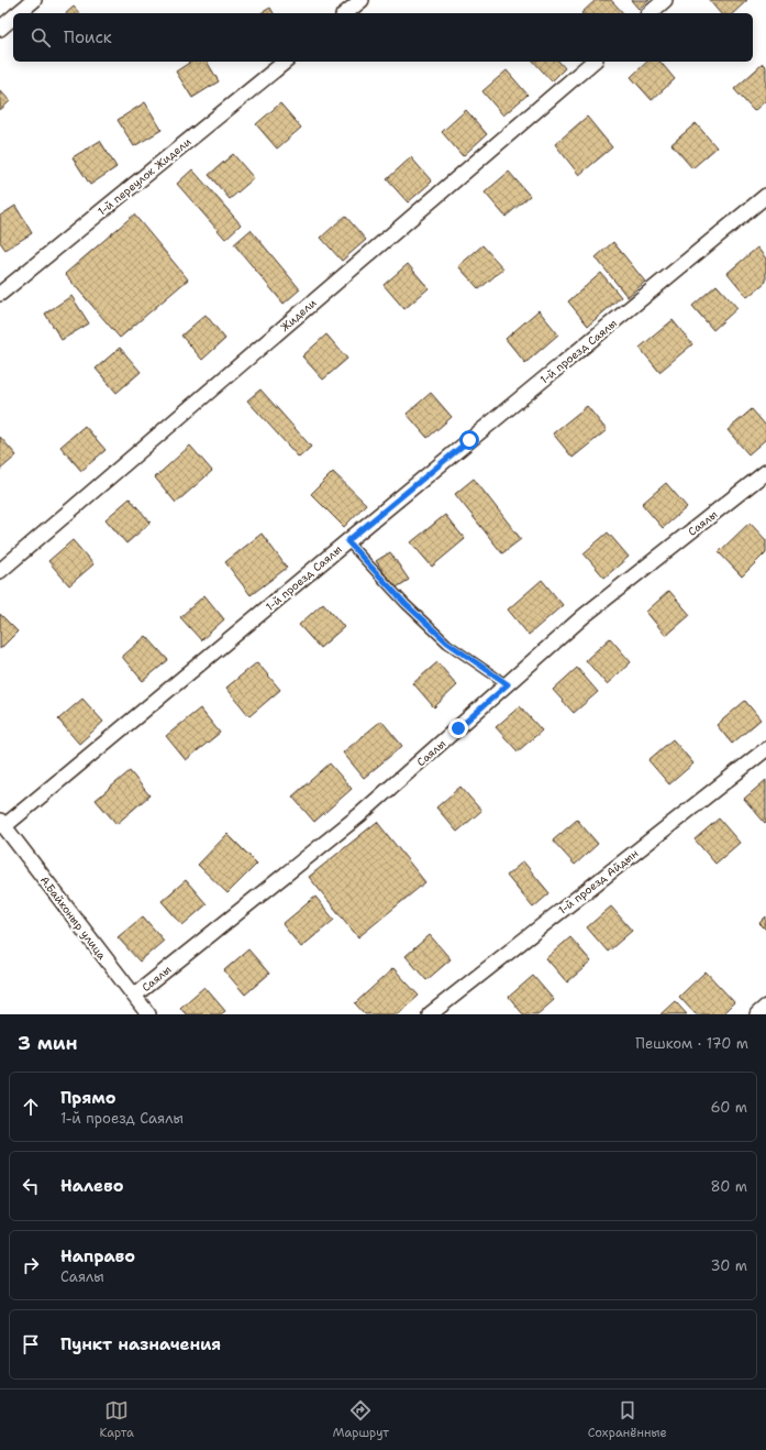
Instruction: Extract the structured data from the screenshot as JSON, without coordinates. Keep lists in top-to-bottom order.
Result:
{
  "streets": {
    "street": [
      "1-й переулок Жидели",
      "Жидели",
      "1-й проезд Саялы",
      "Саялы",
      "1-й проезд Айдын",
      "А.Байконыр улица"
    ]
  },
  "crossings": [
    ["1-й проезд Саялы", "А.Байконыр улица"],
    ["Саялы", "А.Байконыр улица"]
  ],
  "page": {
    "search": "Поиск",
    "heading": ["3 мин", "Пешком · 170 m"],
    "list": [
      ["Прямо", "1-й проезд Саялы", "60 m"],
      ["Налево", "80 m"],
      ["Направо", "Саялы", "30 m"],
      "Пункт назначения"
    ],
    "nav": ["Карта", "Маршрут", "Сохранённые"]
  }
}
